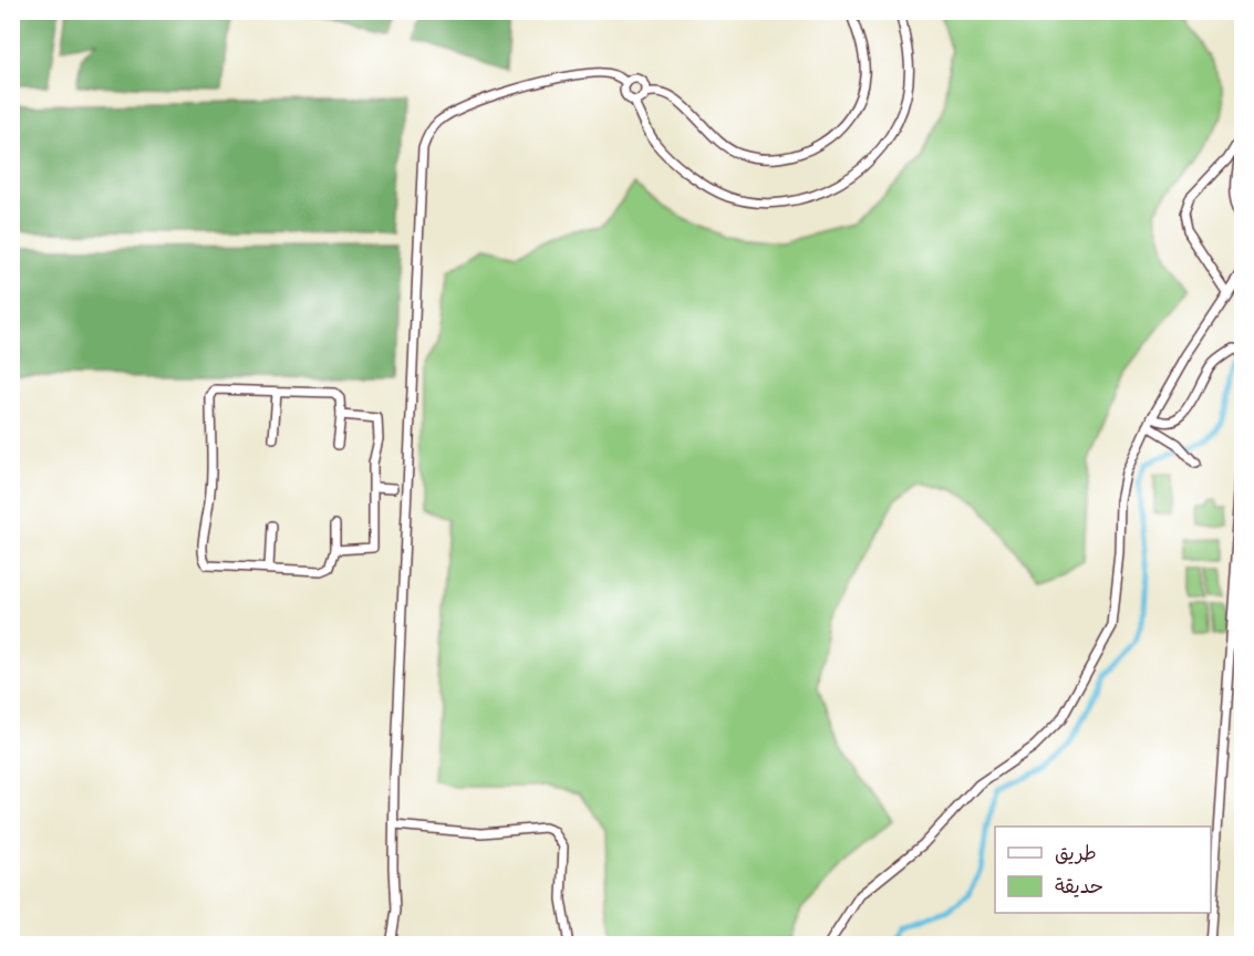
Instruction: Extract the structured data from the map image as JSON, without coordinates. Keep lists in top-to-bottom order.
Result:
{
  "legend": ["طريق", "حديقة"]
}
